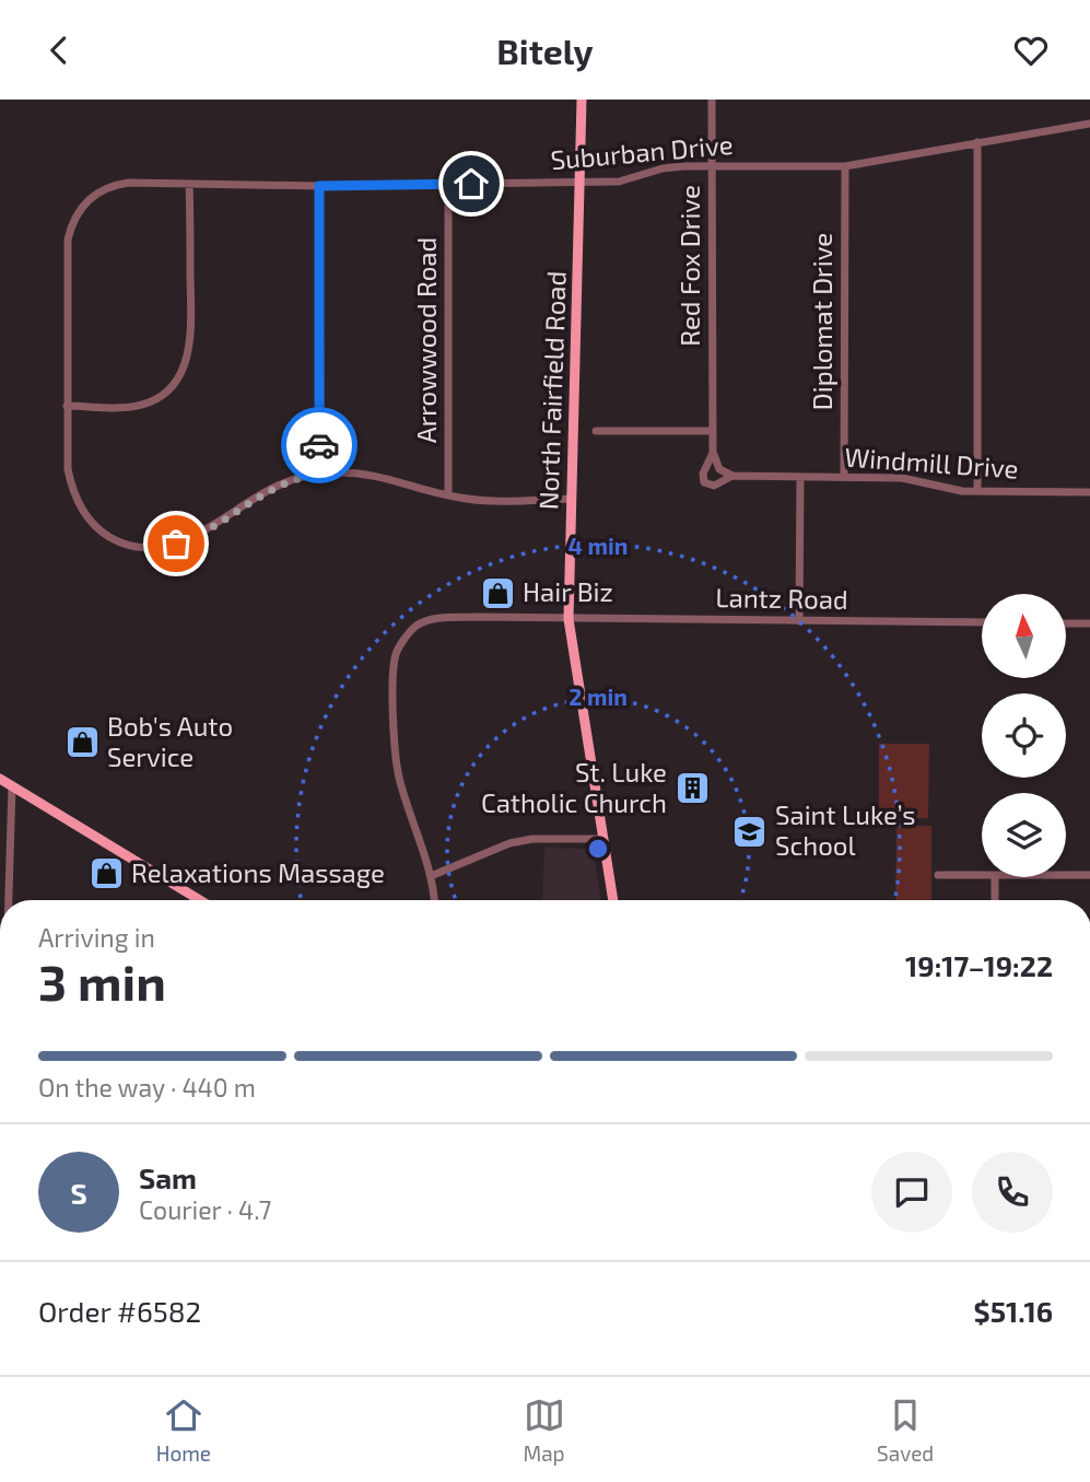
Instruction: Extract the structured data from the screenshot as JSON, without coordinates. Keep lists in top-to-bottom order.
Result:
{
  "streets": {
    "main road": ["North Fairfield Road"],
    "street": [
      "Suburban Drive",
      "Red Fox Drive",
      "Diplomat Drive",
      "Arrowwood Road",
      "Windmill Drive",
      "Lantz Road"
    ]
  },
  "crossings": [
    ["Suburban Drive", "Red Fox Drive"],
    ["Suburban Drive", "Diplomat Drive"],
    ["Suburban Drive", "Arrowwood Road"],
    ["Suburban Drive", "North Fairfield Road"],
    ["Diplomat Drive", "Windmill Drive"],
    ["North Fairfield Road", "Lantz Road"]
  ],
  "places": {
    "shop": ["Hair Biz", "Bob's Auto Service", "Relaxations Massage"],
    "building": ["St. Luke Catholic Church"],
    "school or university": ["Saint Luke’s School"]
  },
  "north": "top",
  "page": {
    "header": "Bitely",
    "heading": ["3 min", "Arriving in", "19:17–19:22"],
    "panel": [
      "Sam",
      "Courier · 4.7",
      "Order #6582",
      "$51.16"
    ],
    "bar": "On the way · 440 m",
    "round": "S",
    "tabs": ["Home", "Map", "Saved"]
  },
  "rings": ["4 min", "2 min"]
}
